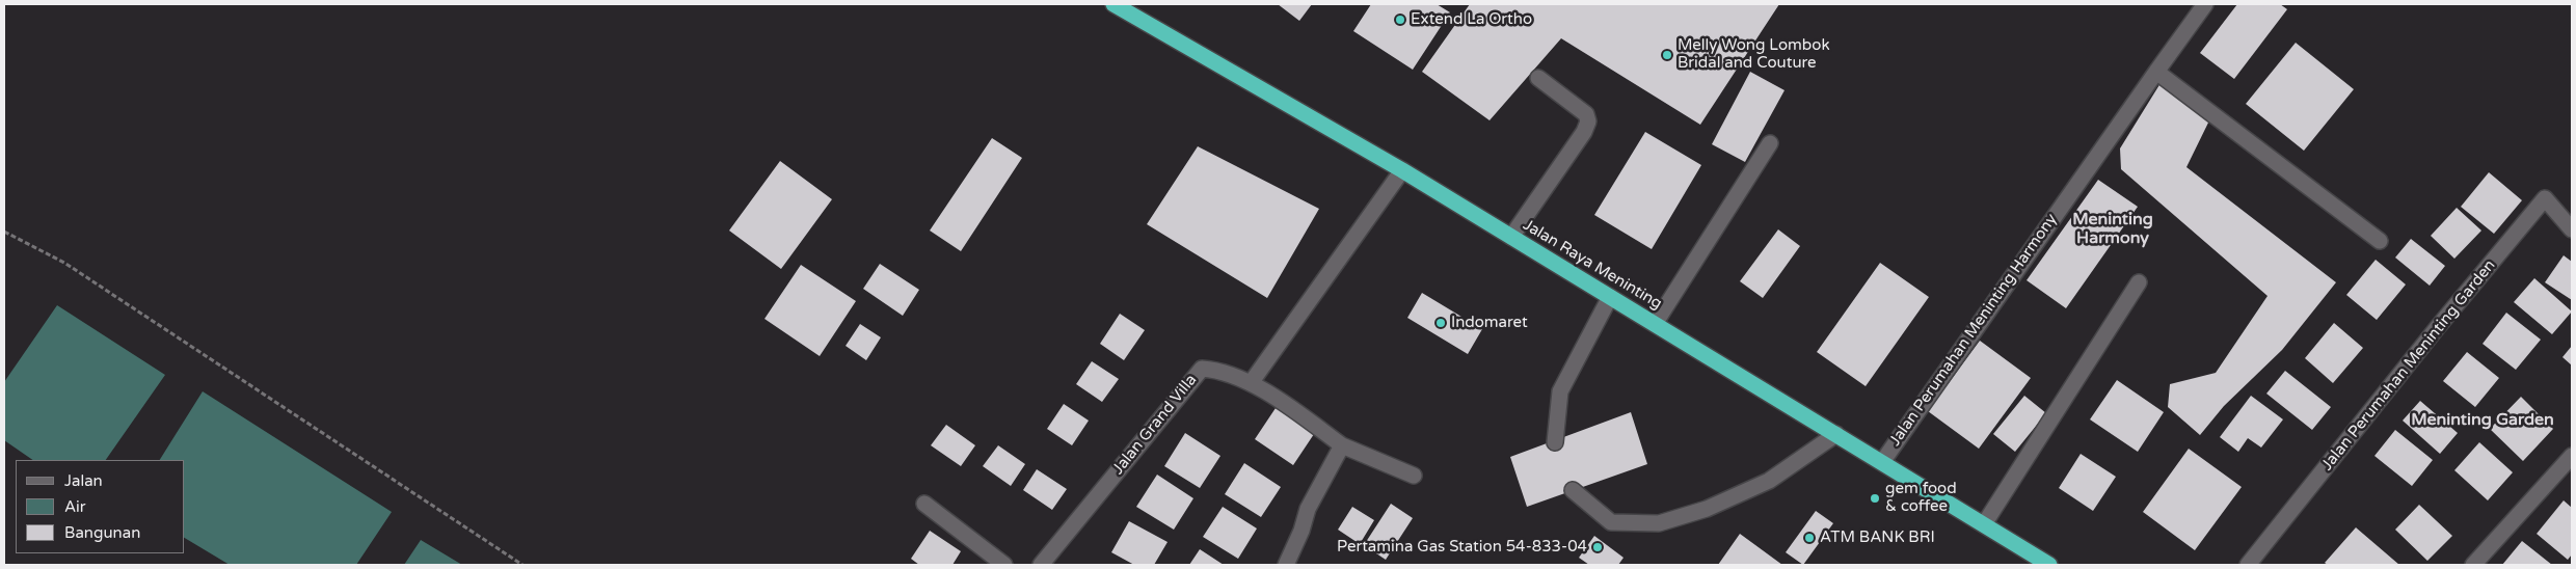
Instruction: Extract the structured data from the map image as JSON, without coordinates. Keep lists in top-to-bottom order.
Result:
{
  "streets": {
    "highway": ["Jalan Raya Meninting"],
    "street": ["Jalan Perumahan Meninting Harmony", "Jalan Perumahan Meninting Garden", "Jalan Grand Villa"]
  },
  "crossings": [
    ["Jalan Raya Meninting", "Jalan Perumahan Meninting Harmony"]
  ],
  "districts": ["Meninting Harmony", "Meninting Garden"],
  "places": [
    "Extend La Ortho",
    "Melly Wong Lombok Bridal and Couture",
    "Indomaret",
    "gem food & coffee",
    "ATM BANK BRI",
    "Pertamina Gas Station 54-833-04"
  ],
  "legend": ["Jalan", "Air", "Bangunan"]
}
